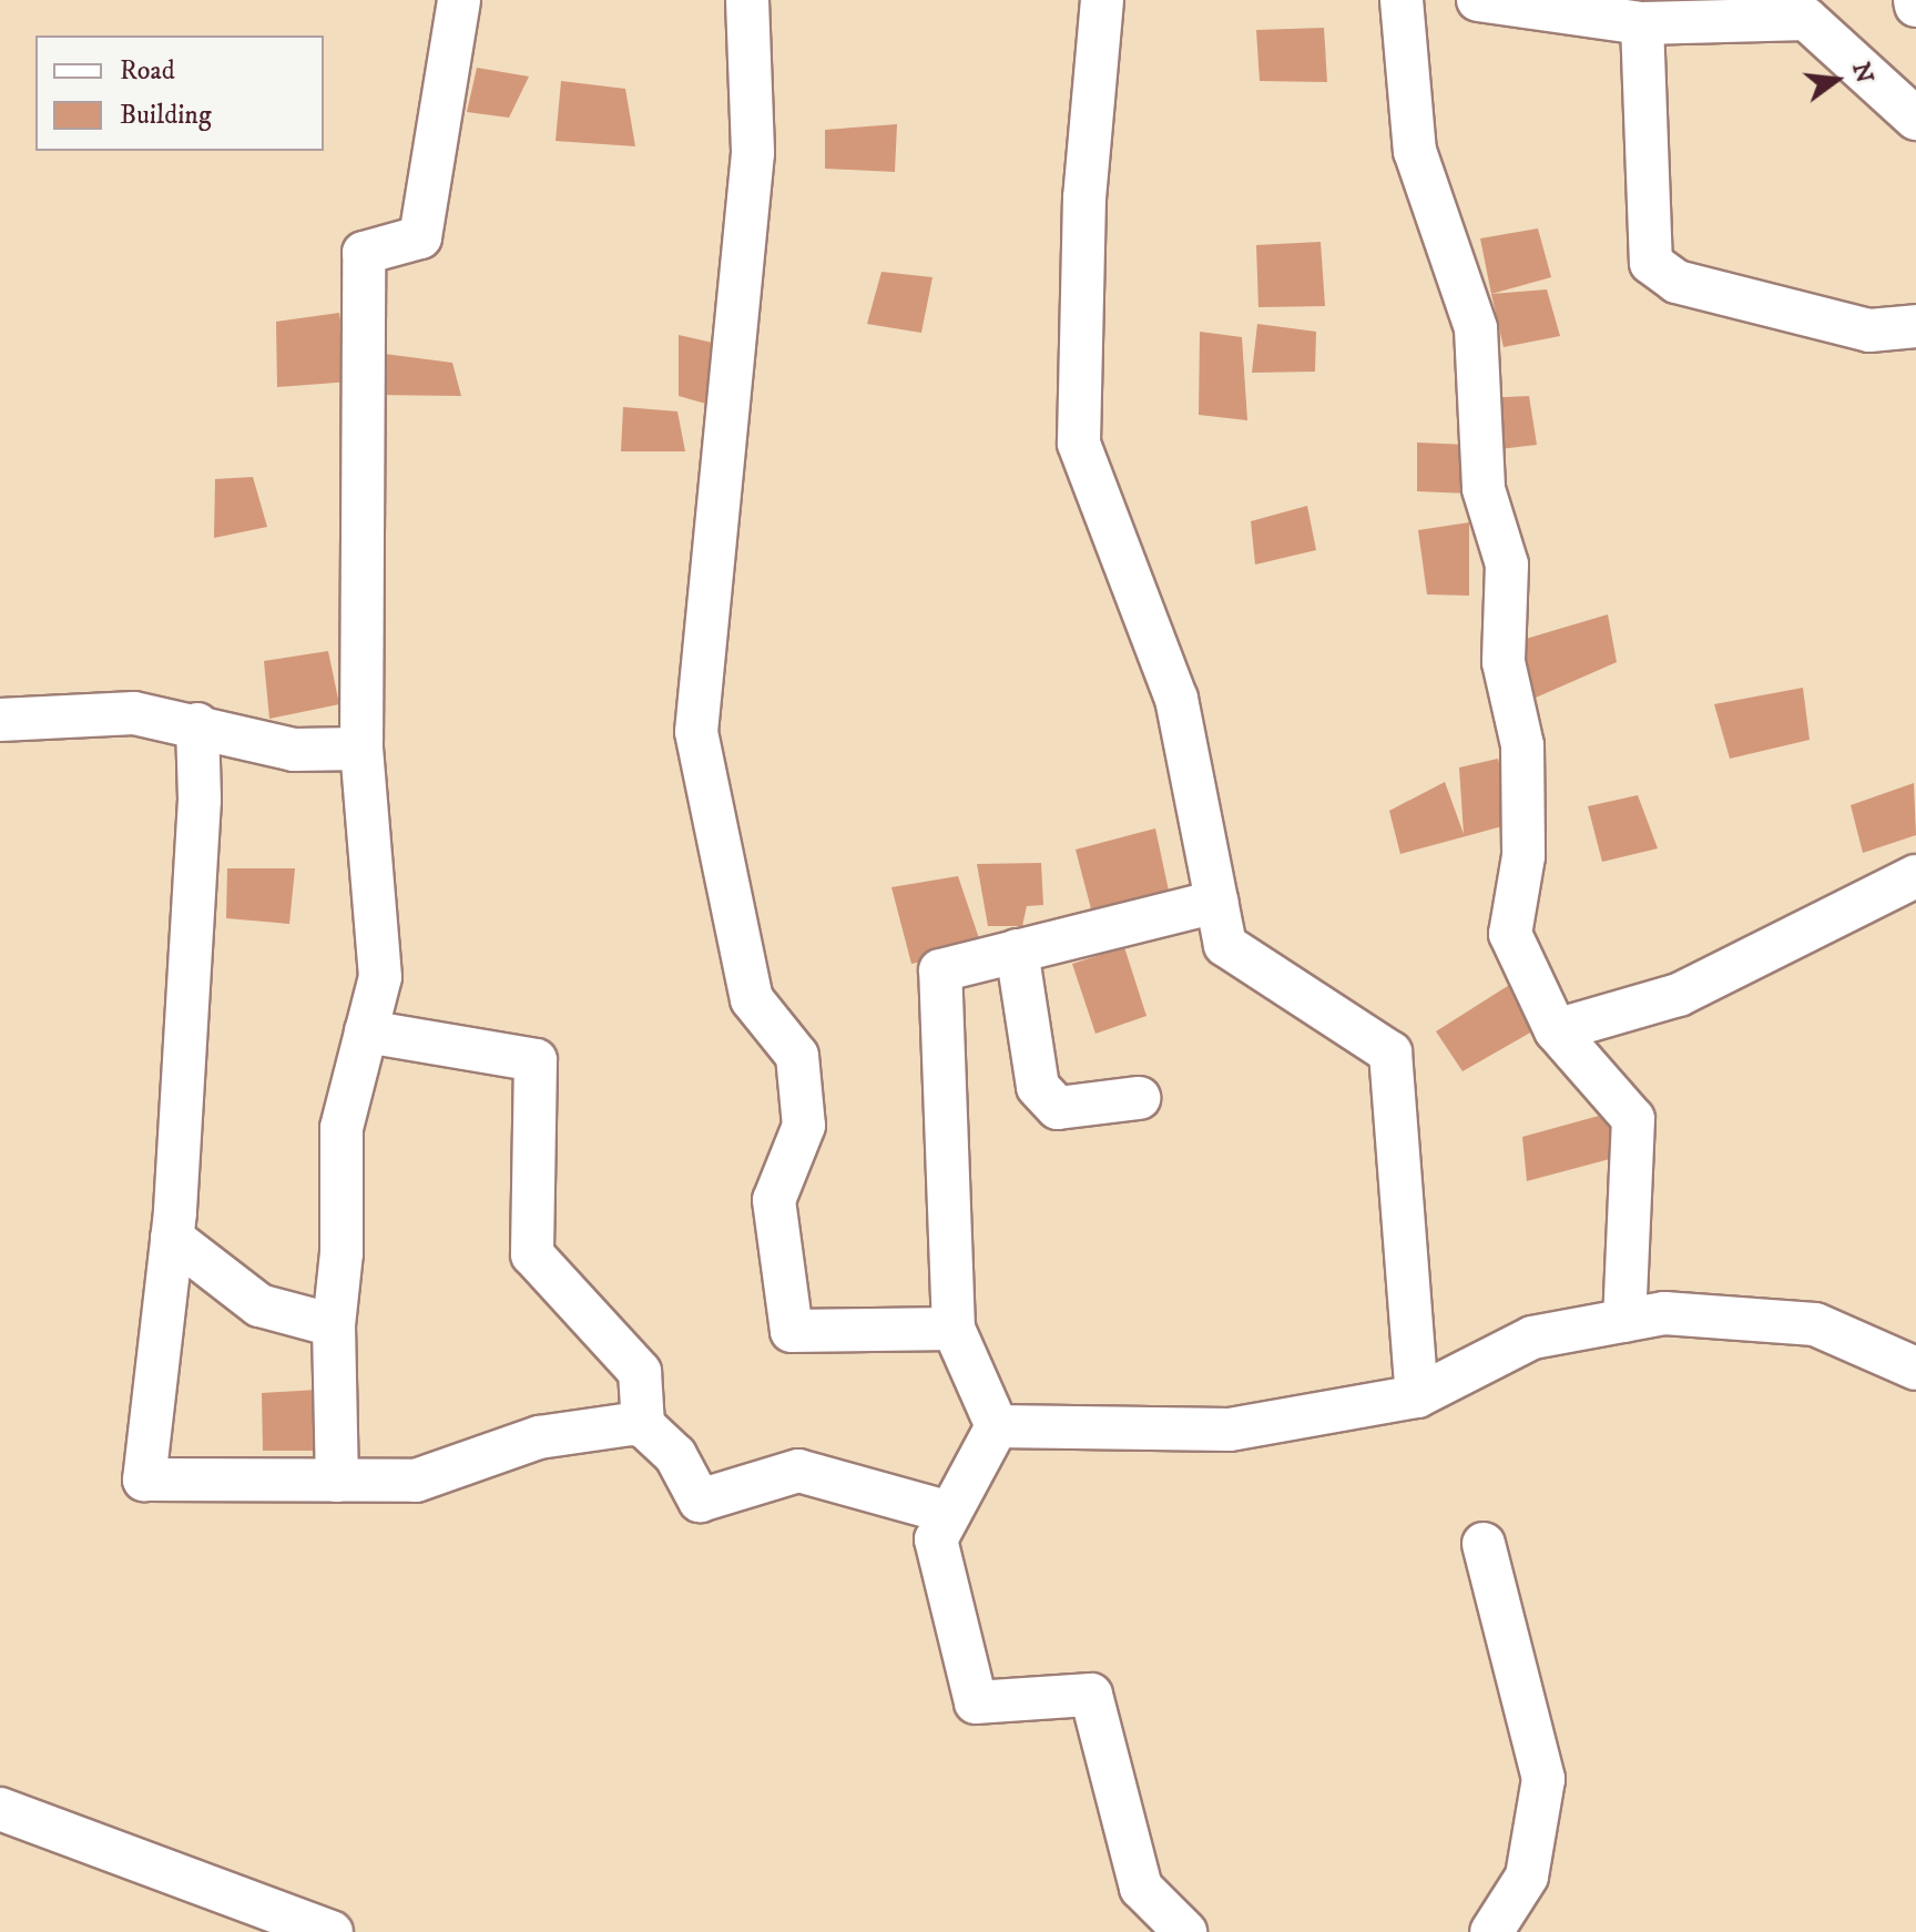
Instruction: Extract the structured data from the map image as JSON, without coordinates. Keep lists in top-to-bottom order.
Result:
{
  "legend": ["Road", "Building"],
  "north": "right"
}
